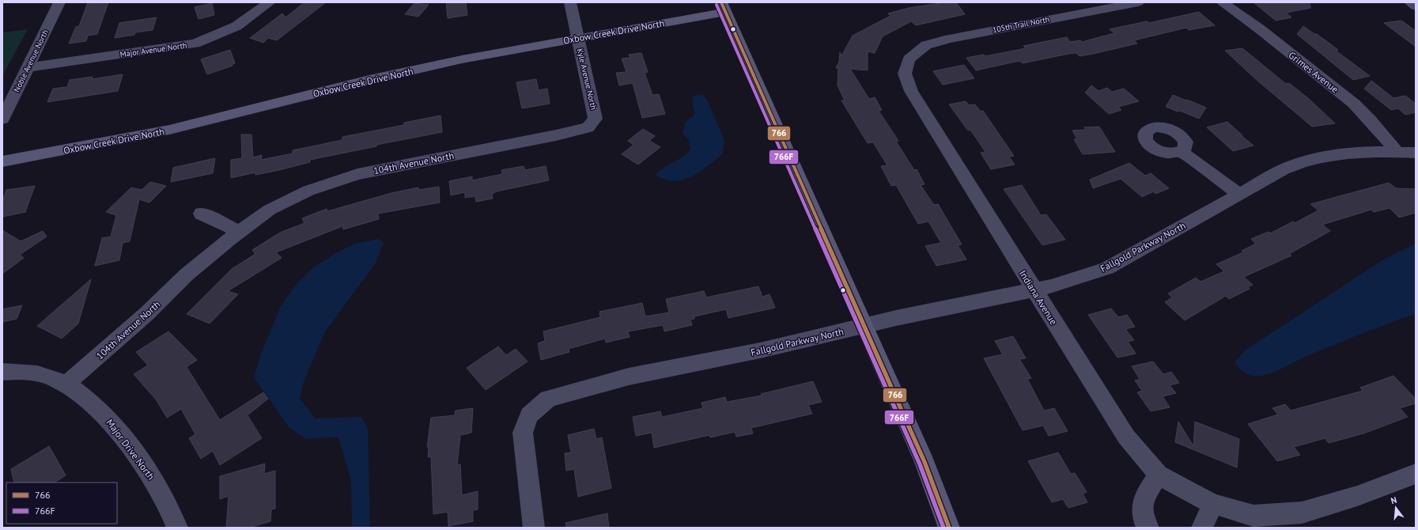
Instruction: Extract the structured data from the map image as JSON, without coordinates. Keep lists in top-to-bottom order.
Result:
{
  "streets": {
    "street": [
      "105th Trail North",
      "Oxbow Creek Drive North",
      "Major Avenue North",
      "Noble Avenue North",
      "Grimes Avenue",
      "Kyle Avenue North",
      "104th Avenue North",
      "Fallgold Parkway North",
      "Indiana Avenue",
      "Major Drive North"
    ]
  },
  "crossings": [
    ["105th Trail North", "Indiana Avenue"],
    ["Oxbow Creek Drive North", "Kyle Avenue North"],
    ["Major Avenue North", "Noble Avenue North"],
    ["Grimes Avenue", "Fallgold Parkway North"],
    ["Kyle Avenue North", "104th Avenue North"],
    ["104th Avenue North", "Major Drive North"],
    ["Fallgold Parkway North", "Indiana Avenue"]
  ],
  "lines": ["transit line 766", "transit line 766F"],
  "legend": ["766", "766F"],
  "north": "top"
}
